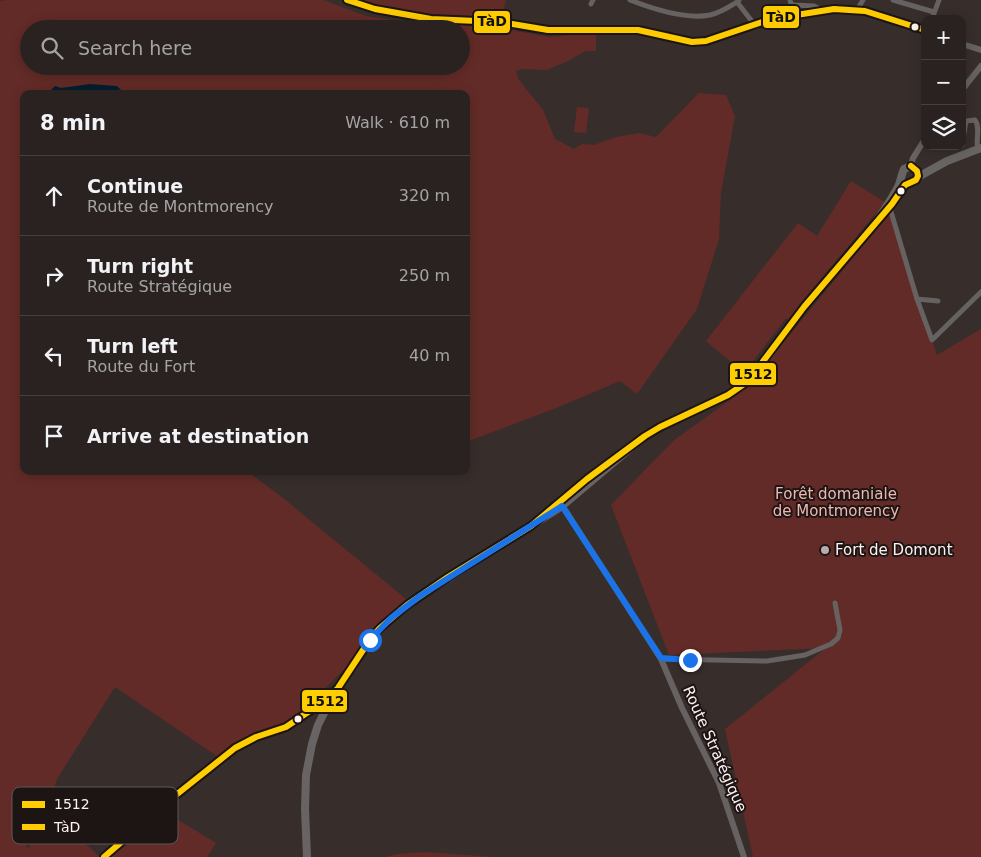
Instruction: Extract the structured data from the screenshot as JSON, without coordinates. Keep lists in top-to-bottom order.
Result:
{
  "streets": {
    "street": ["Route Stratégique"]
  },
  "parks": ["Forêt domaniale de Montmorency"],
  "places": ["Fort de Domont"],
  "lines": ["transit line TàD", "transit line 1512"],
  "legend": ["1512", "TàD"],
  "page": {
    "map_buttons": ["+", "−"],
    "search": "Search here",
    "heading": ["8 min", "Walk · 610 m"],
    "list": [
      ["Continue", "Route de Montmorency", "320 m"],
      ["Turn right", "Route Stratégique", "250 m"],
      ["Turn left", "Route du Fort", "40 m"],
      "Arrive at destination"
    ]
  }
}
